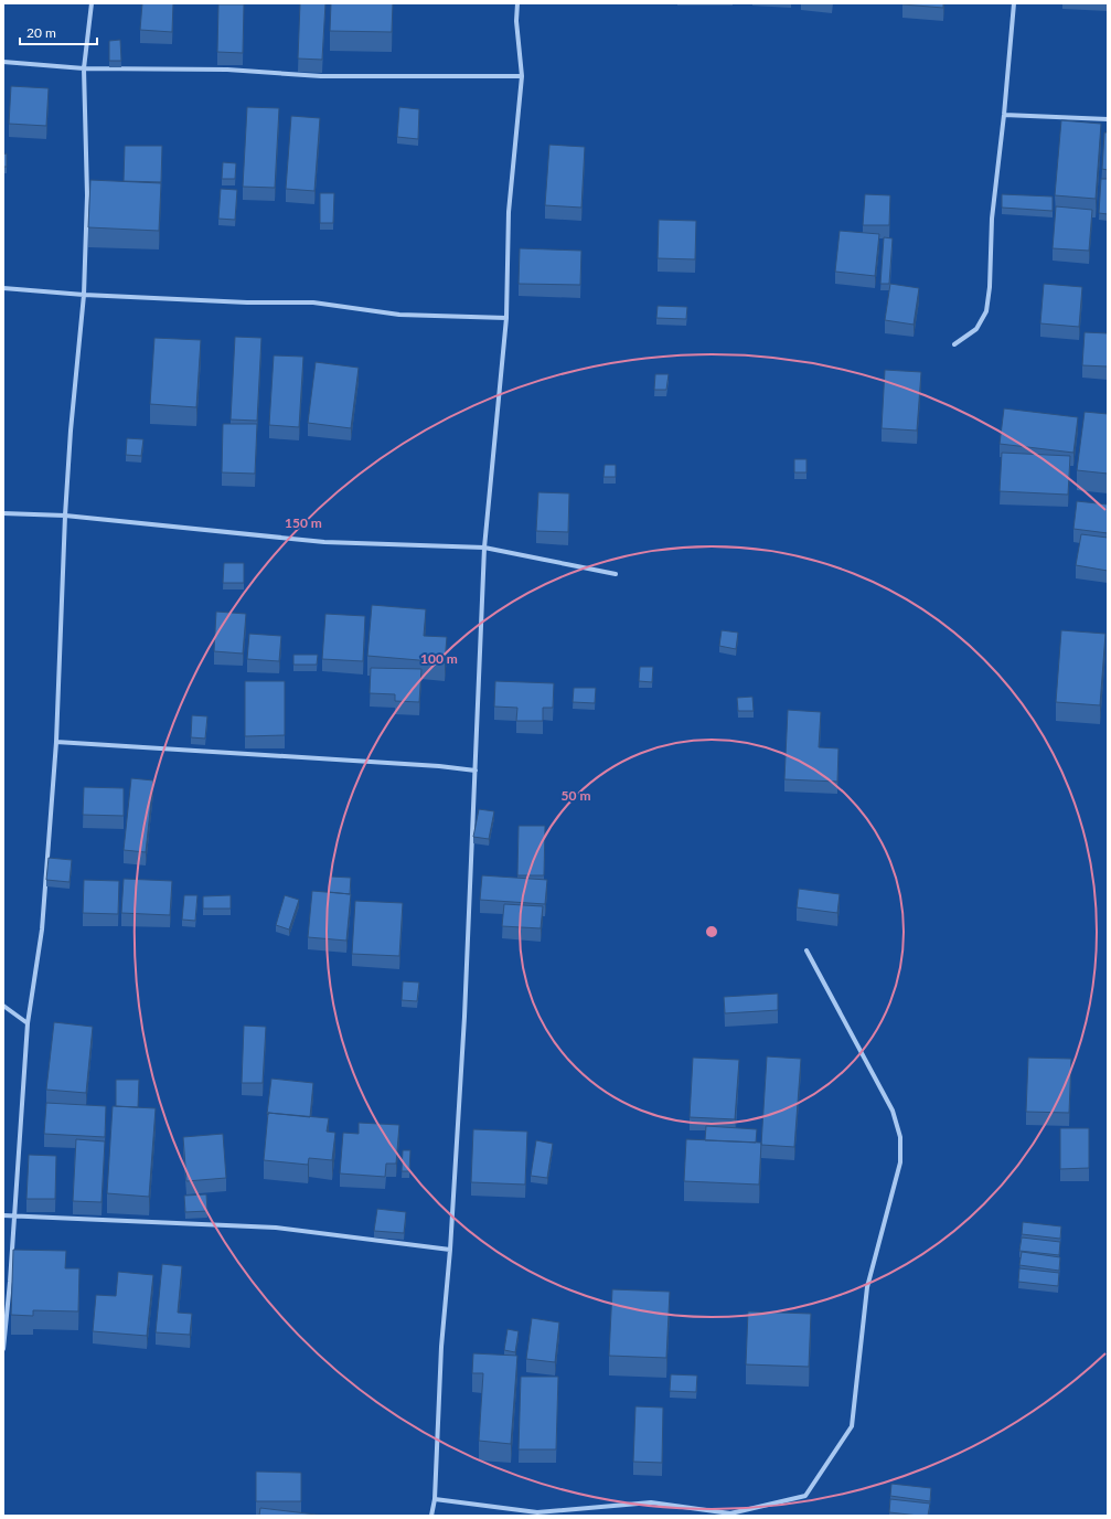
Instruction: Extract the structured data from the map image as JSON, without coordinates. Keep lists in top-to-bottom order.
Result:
{
  "scale_bar": "20 m",
  "rings": ["150 m", "100 m", "50 m"]
}
